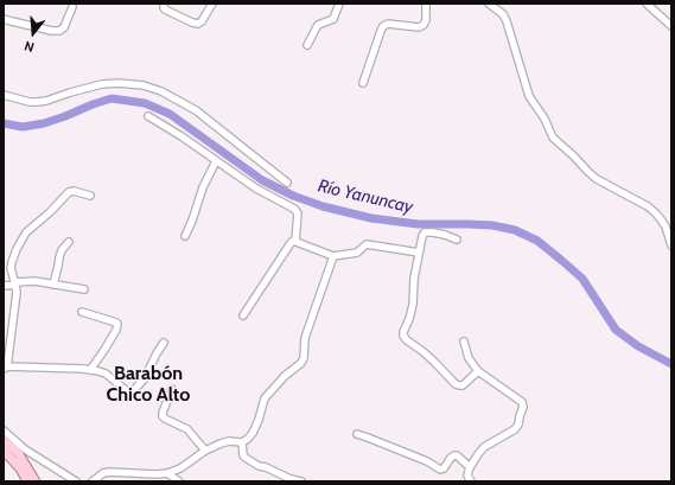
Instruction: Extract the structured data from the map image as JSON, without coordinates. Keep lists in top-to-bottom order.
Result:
{
  "districts": ["Barabón Chico Alto"],
  "water": ["Río Yanuncay"],
  "north": "bottom"
}
